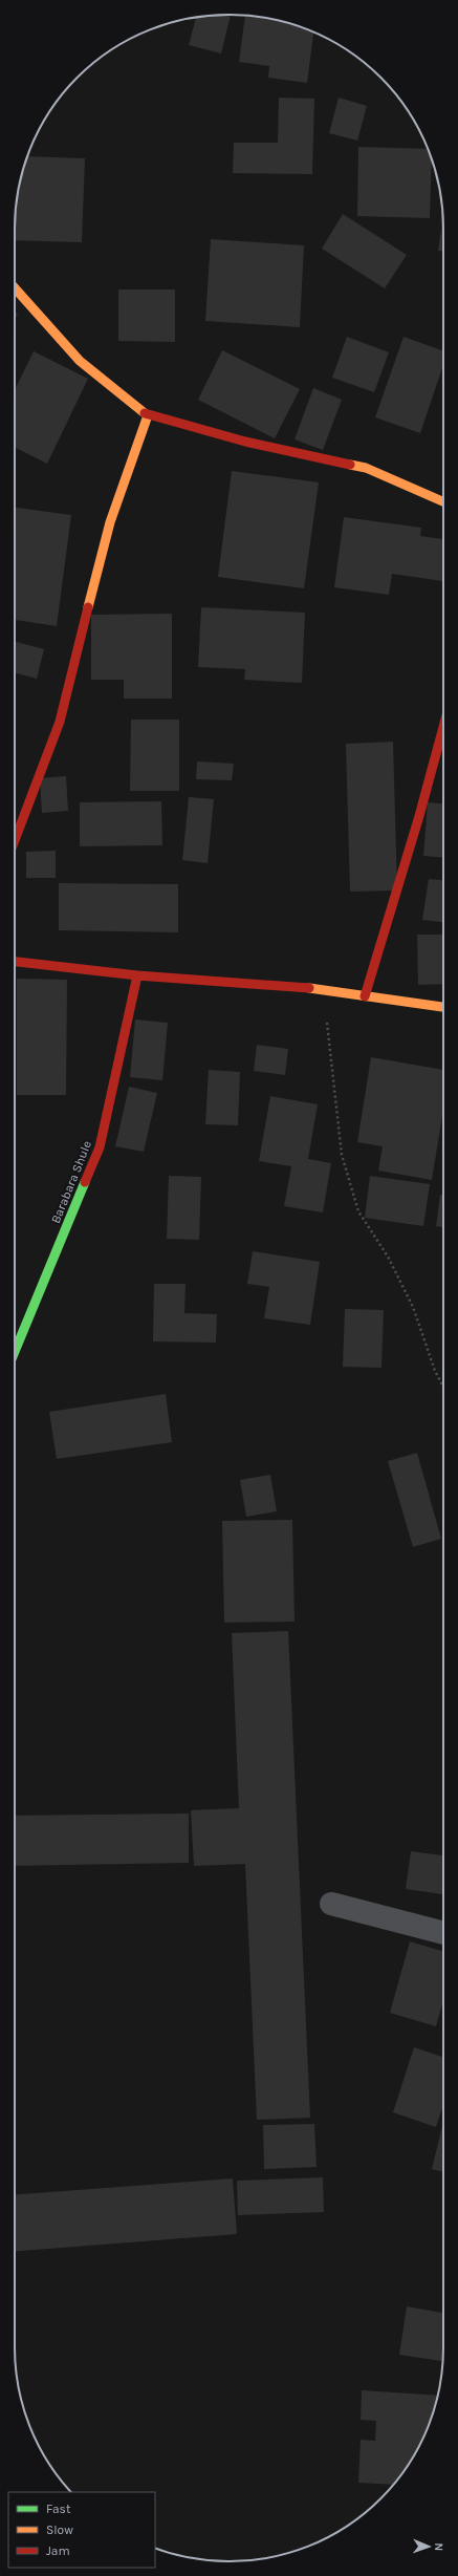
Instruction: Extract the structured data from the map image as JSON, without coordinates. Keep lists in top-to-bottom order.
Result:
{
  "streets": {
    "street": ["Barabara Shule"]
  },
  "legend": ["Fast", "Slow", "Jam"],
  "north": "right"
}
